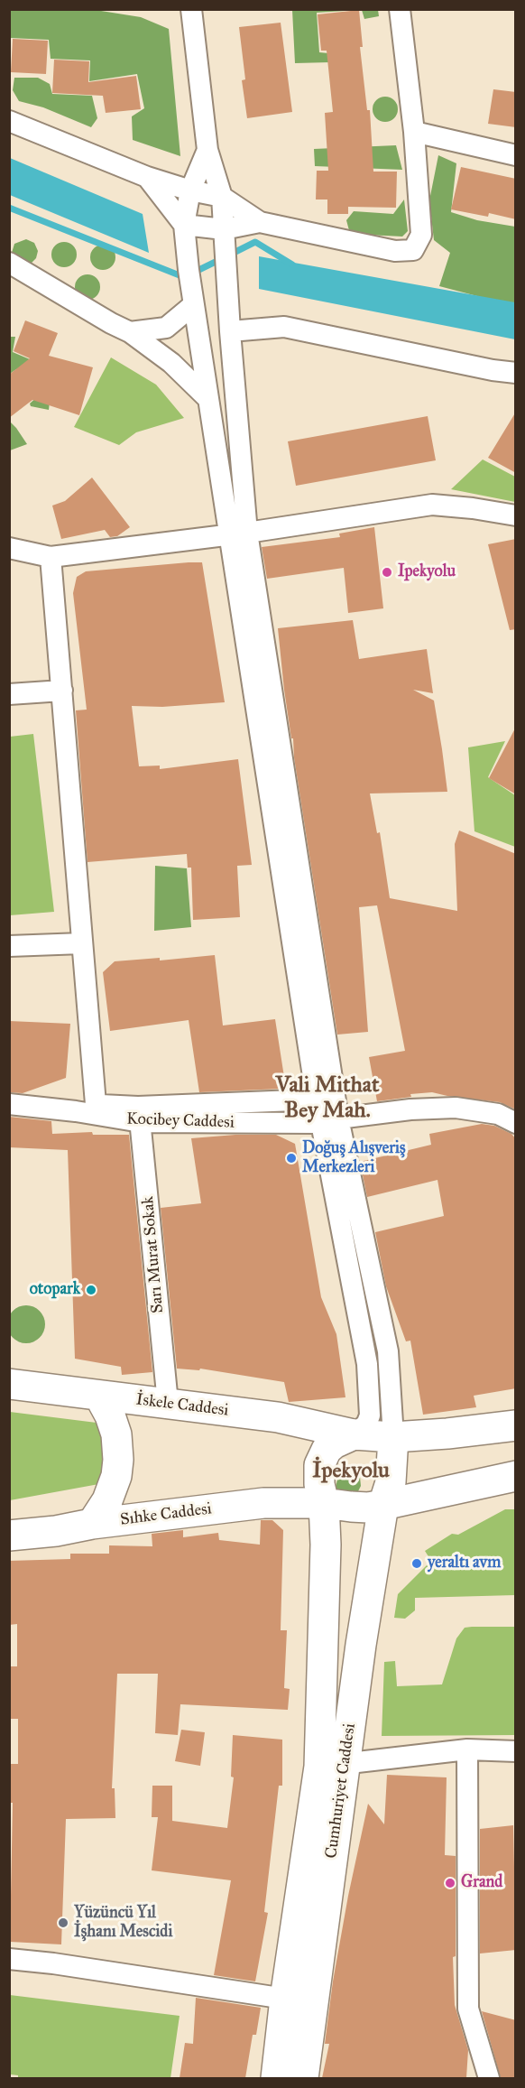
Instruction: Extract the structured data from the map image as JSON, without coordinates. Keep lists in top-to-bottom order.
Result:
{
  "streets": {
    "main road": ["İskele Caddesi", "Sıhke Caddesi", "Cumhuriyet Caddesi"],
    "street": ["Kocibey Caddesi", "Sarı Murat Sokak"]
  },
  "crossings": [
    ["Kocibey Caddesi", "Sarı Murat Sokak"],
    ["Sarı Murat Sokak", "İskele Caddesi"],
    ["İskele Caddesi", "Sıhke Caddesi"],
    ["İskele Caddesi", "Cumhuriyet Caddesi"],
    ["Sıhke Caddesi", "Cumhuriyet Caddesi"]
  ],
  "districts": ["Vali Mithat Bey Mah.", "İpekyolu"],
  "places": [
    "Ipekyolu",
    "Doğuş Alışveriş Merkezleri",
    "otopark",
    "yeraltı avm",
    "Grand",
    "Yüzüncü Yıl İşhanı Mescidi"
  ]
}
